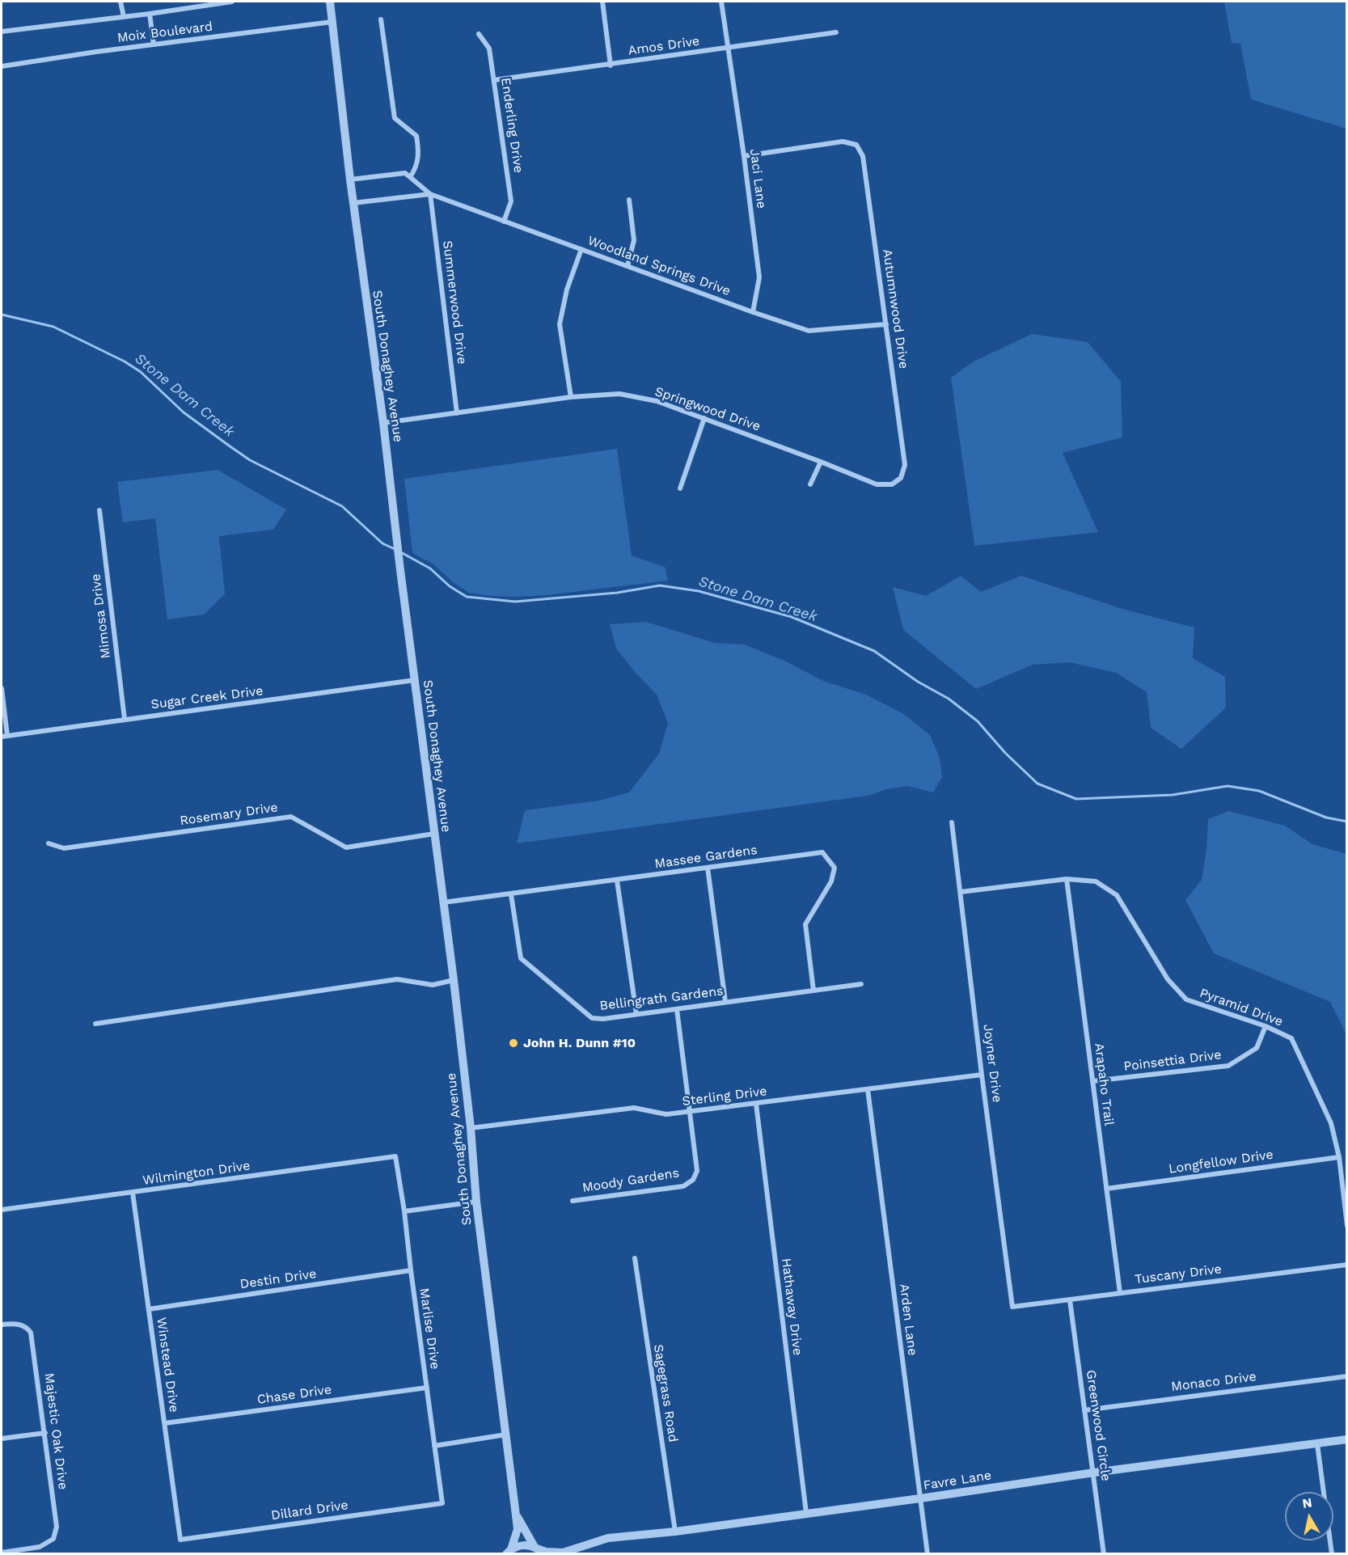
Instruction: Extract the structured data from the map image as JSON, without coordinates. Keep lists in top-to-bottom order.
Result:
{
  "streets": {
    "street": [
      "Moix Boulevard",
      "Amos Drive",
      "Enderling Drive",
      "Jaci Lane",
      "Woodland Springs Drive",
      "Summerwood Drive",
      "Autumnwood Drive",
      "South Donaghey Avenue",
      "Springwood Drive",
      "Mimosa Drive",
      "Sugar Creek Drive",
      "Rosemary Drive",
      "Massee Gardens",
      "Bellingrath Gardens",
      "Pyramid Drive",
      "Poinsettia Drive",
      "Joyner Drive",
      "Arapaho Trail",
      "Sterling Drive",
      "Longfellow Drive",
      "Wilmington Drive",
      "Moody Gardens",
      "Tuscany Drive",
      "Destin Drive",
      "Hathaway Drive",
      "Arden Lane",
      "Marlise Drive",
      "Winstead Drive",
      "Monaco Drive",
      "Sagegrass Road",
      "Chase Drive",
      "Greenwood Circle",
      "Majestic Oak Drive",
      "Favre Lane",
      "Dillard Drive"
    ]
  },
  "crossings": [
    ["Moix Boulevard", "South Donaghey Avenue"],
    ["Amos Drive", "Enderling Drive"],
    ["Amos Drive", "Jaci Lane"],
    ["Enderling Drive", "Woodland Springs Drive"],
    ["Jaci Lane", "Woodland Springs Drive"],
    ["Jaci Lane", "Autumnwood Drive"],
    ["Woodland Springs Drive", "Summerwood Drive"],
    ["Woodland Springs Drive", "Autumnwood Drive"],
    ["Woodland Springs Drive", "South Donaghey Avenue"],
    ["Summerwood Drive", "Springwood Drive"],
    ["Autumnwood Drive", "Springwood Drive"],
    ["South Donaghey Avenue", "Springwood Drive"],
    ["South Donaghey Avenue", "Sugar Creek Drive"],
    ["South Donaghey Avenue", "Rosemary Drive"],
    ["South Donaghey Avenue", "Massee Gardens"],
    ["South Donaghey Avenue", "Sterling Drive"],
    ["South Donaghey Avenue", "Favre Lane"],
    ["Mimosa Drive", "Sugar Creek Drive"],
    ["Massee Gardens", "Bellingrath Gardens"],
    ["Bellingrath Gardens", "Moody Gardens"],
    ["Pyramid Drive", "Poinsettia Drive"],
    ["Pyramid Drive", "Joyner Drive"],
    ["Pyramid Drive", "Arapaho Trail"],
    ["Pyramid Drive", "Longfellow Drive"],
    ["Poinsettia Drive", "Arapaho Trail"],
    ["Joyner Drive", "Sterling Drive"],
    ["Joyner Drive", "Tuscany Drive"],
    ["Arapaho Trail", "Longfellow Drive"],
    ["Arapaho Trail", "Tuscany Drive"],
    ["Sterling Drive", "Moody Gardens"],
    ["Sterling Drive", "Hathaway Drive"],
    ["Sterling Drive", "Arden Lane"],
    ["Wilmington Drive", "Marlise Drive"],
    ["Wilmington Drive", "Winstead Drive"],
    ["Tuscany Drive", "Greenwood Circle"],
    ["Destin Drive", "Marlise Drive"],
    ["Destin Drive", "Winstead Drive"],
    ["Hathaway Drive", "Favre Lane"],
    ["Arden Lane", "Favre Lane"],
    ["Marlise Drive", "Chase Drive"],
    ["Marlise Drive", "Dillard Drive"],
    ["Winstead Drive", "Chase Drive"],
    ["Winstead Drive", "Dillard Drive"],
    ["Monaco Drive", "Greenwood Circle"],
    ["Sagegrass Road", "Favre Lane"],
    ["Greenwood Circle", "Favre Lane"]
  ],
  "water": ["Stone Dam Creek"],
  "places": ["John H. Dunn #10"],
  "north": "top"
}
